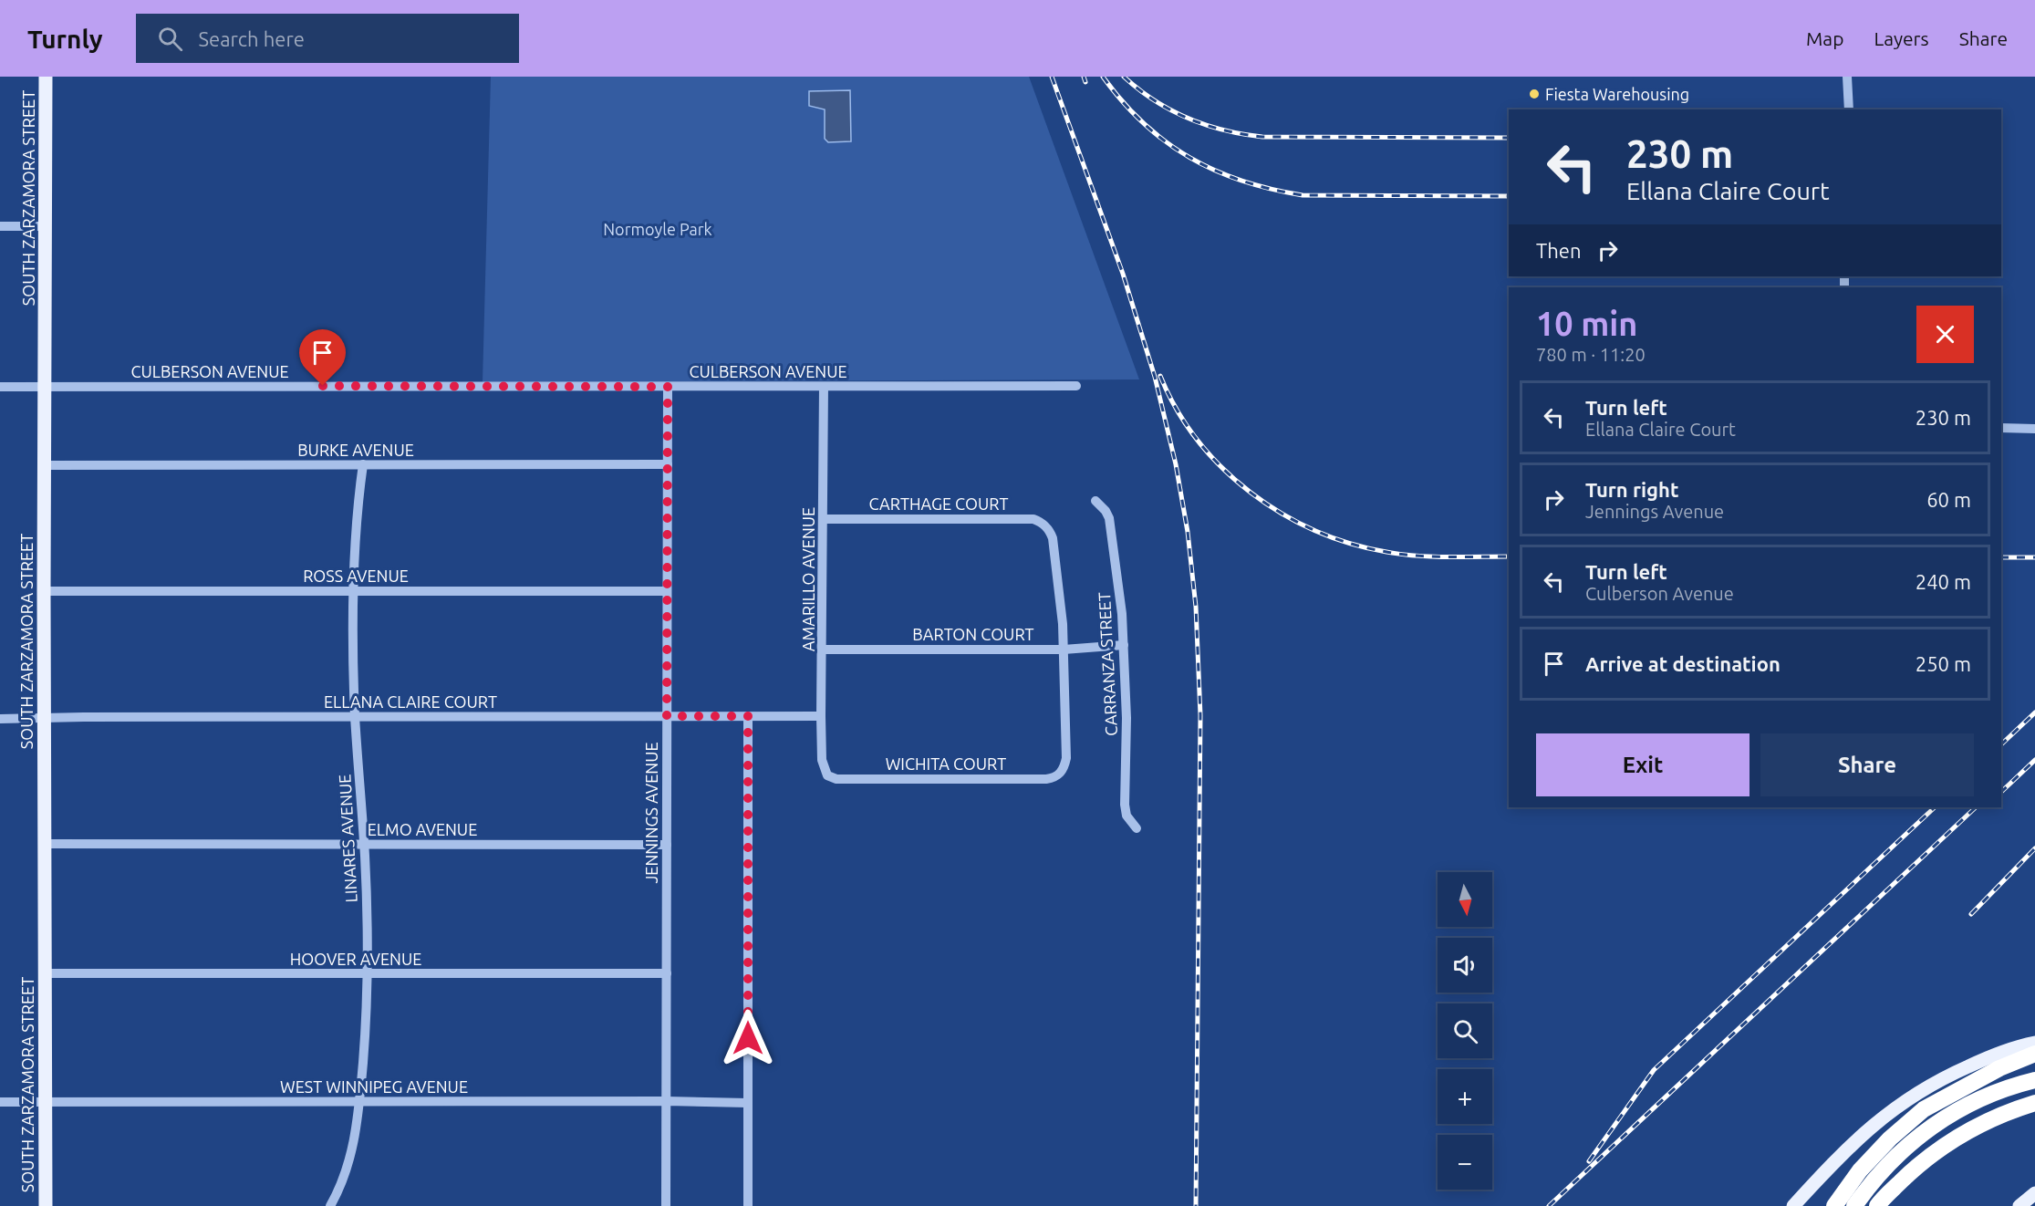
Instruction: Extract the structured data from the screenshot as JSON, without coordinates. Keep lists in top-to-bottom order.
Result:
{
  "streets": {
    "main road": ["SOUTH ZARZAMORA STREET"],
    "street": [
      "CULBERSON AVENUE",
      "BURKE AVENUE",
      "CARTHAGE COURT",
      "ROSS AVENUE",
      "AMARILLO AVENUE",
      "BARTON COURT",
      "CARRANZA STREET",
      "ELLANA CLAIRE COURT",
      "WICHITA COURT",
      "JENNINGS AVENUE",
      "ELMO AVENUE",
      "LINARES AVENUE",
      "HOOVER AVENUE",
      "WEST WINNIPEG AVENUE"
    ]
  },
  "crossings": [
    ["SOUTH ZARZAMORA STREET", "CULBERSON AVENUE"],
    ["SOUTH ZARZAMORA STREET", "BURKE AVENUE"],
    ["SOUTH ZARZAMORA STREET", "ROSS AVENUE"],
    ["SOUTH ZARZAMORA STREET", "ELLANA CLAIRE COURT"],
    ["SOUTH ZARZAMORA STREET", "ELMO AVENUE"],
    ["SOUTH ZARZAMORA STREET", "HOOVER AVENUE"],
    ["SOUTH ZARZAMORA STREET", "WEST WINNIPEG AVENUE"],
    ["CULBERSON AVENUE", "AMARILLO AVENUE"],
    ["CULBERSON AVENUE", "JENNINGS AVENUE"],
    ["BURKE AVENUE", "JENNINGS AVENUE"],
    ["BURKE AVENUE", "LINARES AVENUE"],
    ["CARTHAGE COURT", "AMARILLO AVENUE"],
    ["CARTHAGE COURT", "BARTON COURT"],
    ["CARTHAGE COURT", "WICHITA COURT"],
    ["ROSS AVENUE", "JENNINGS AVENUE"],
    ["ROSS AVENUE", "LINARES AVENUE"],
    ["AMARILLO AVENUE", "BARTON COURT"],
    ["AMARILLO AVENUE", "ELLANA CLAIRE COURT"],
    ["AMARILLO AVENUE", "WICHITA COURT"],
    ["BARTON COURT", "CARRANZA STREET"],
    ["BARTON COURT", "WICHITA COURT"],
    ["ELLANA CLAIRE COURT", "JENNINGS AVENUE"],
    ["ELLANA CLAIRE COURT", "LINARES AVENUE"],
    ["JENNINGS AVENUE", "ELMO AVENUE"],
    ["JENNINGS AVENUE", "HOOVER AVENUE"],
    ["JENNINGS AVENUE", "WEST WINNIPEG AVENUE"],
    ["ELMO AVENUE", "LINARES AVENUE"],
    ["LINARES AVENUE", "HOOVER AVENUE"],
    ["LINARES AVENUE", "WEST WINNIPEG AVENUE"]
  ],
  "parks": ["Normoyle Park"],
  "places": ["Fiesta Warehousing"],
  "north": "bottom",
  "page": {
    "header": "Turnly",
    "search": "Search here",
    "nav": ["Map", "Layers", "Share"],
    "turn": ["230 m", "Ellana Claire Court"],
    "then": "Then",
    "heading": ["10 min", "780 m · 11:20"],
    "list": [
      {
        "name": "Turn left",
        "note": "Ellana Claire Court",
        "value": "230 m"
      },
      {
        "name": "Turn right",
        "note": "Jennings Avenue",
        "value": "60 m"
      },
      {
        "name": "Turn left",
        "note": "Culberson Avenue",
        "value": "240 m"
      },
      {
        "name": "Arrive at destination",
        "value": "250 m"
      }
    ],
    "buttons": ["Exit", "Share"],
    "map_buttons": ["+", "−"]
  }
}
